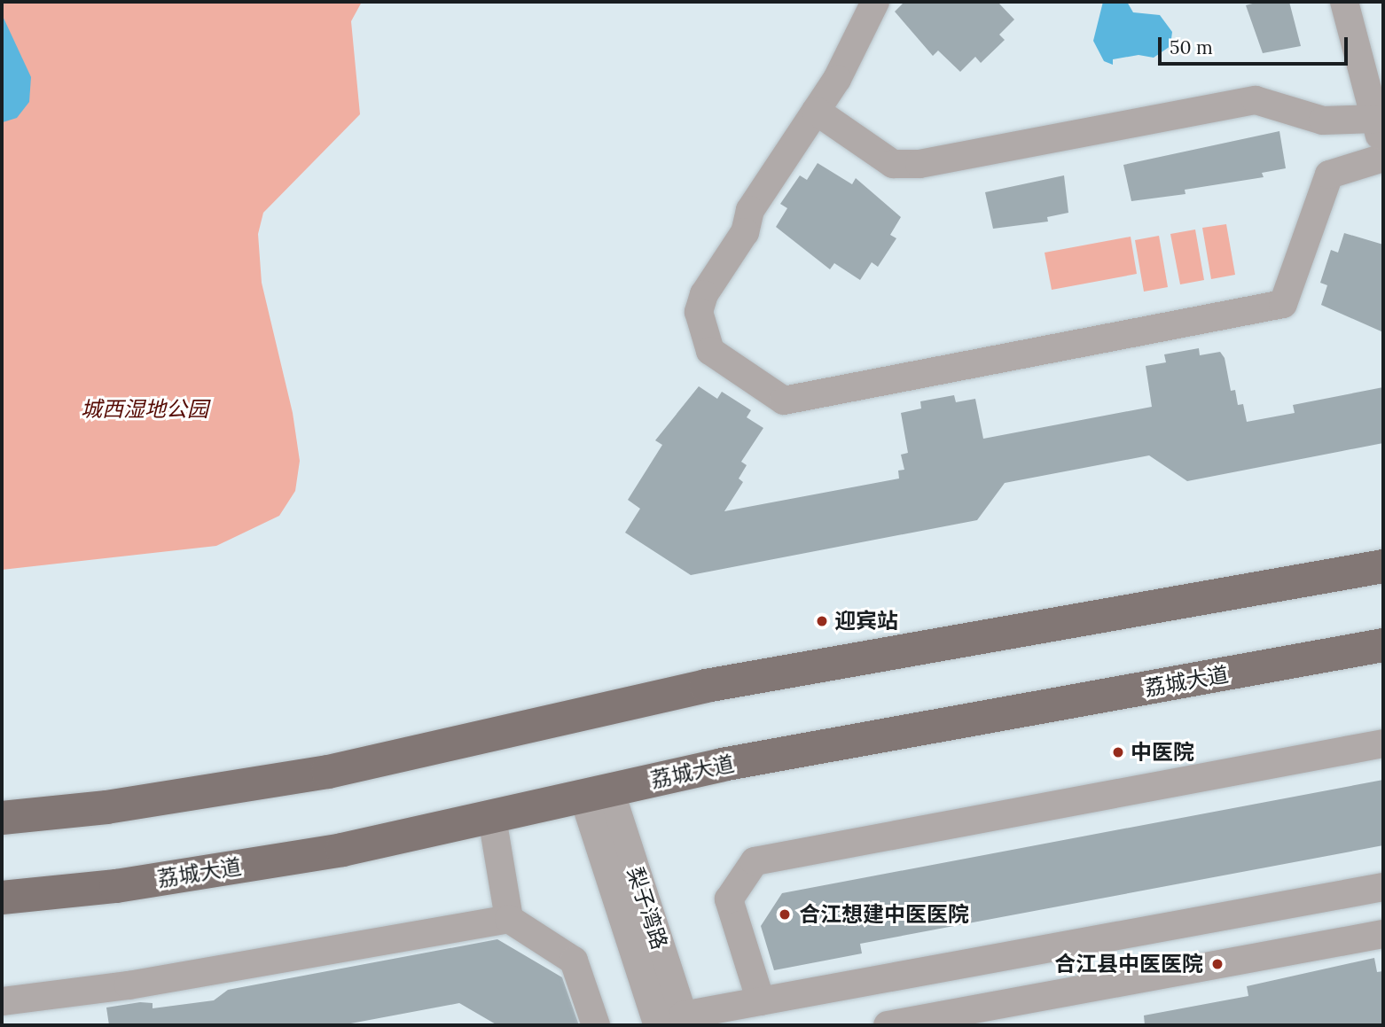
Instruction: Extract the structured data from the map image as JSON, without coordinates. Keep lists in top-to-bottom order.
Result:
{
  "streets": {
    "main road": ["荔城大道"],
    "street": ["梨子湾路"]
  },
  "crossings": [
    ["荔城大道", "梨子湾路"]
  ],
  "parks": ["城西湿地公园"],
  "places": [
    "迎宾站",
    "中医院",
    "合江想建中医医院",
    "合江县中医医院"
  ],
  "scale_bar": "50 m"
}
